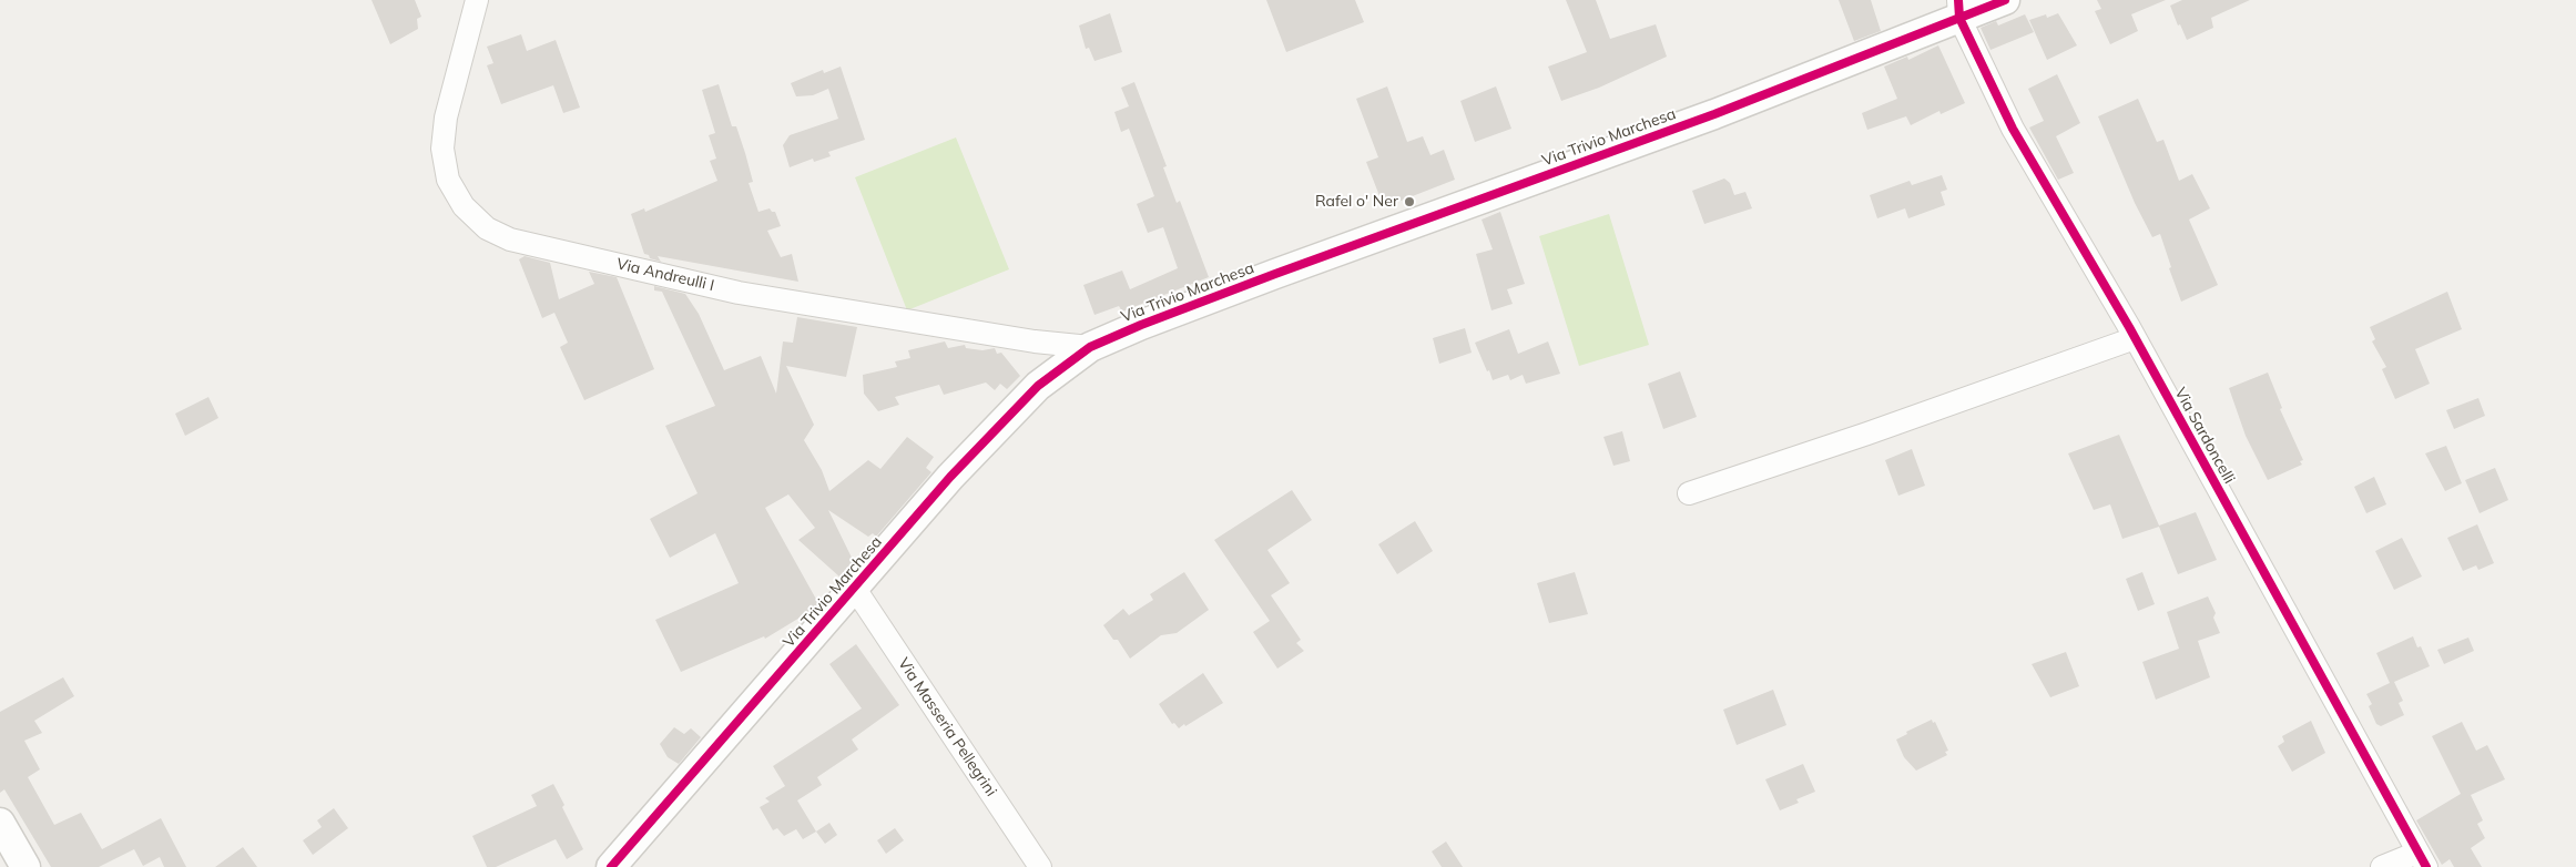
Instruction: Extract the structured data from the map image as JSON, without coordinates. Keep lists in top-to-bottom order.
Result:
{
  "streets": {
    "street": [
      "Via Trivio Marchesa",
      "Via Andreulli I",
      "Via Sardoncelli",
      "Via Masseria Pellegrini"
    ]
  },
  "crossings": [
    ["Via Trivio Marchesa", "Via Andreulli I"],
    ["Via Trivio Marchesa", "Via Sardoncelli"],
    ["Via Trivio Marchesa", "Via Masseria Pellegrini"]
  ],
  "places": ["Rafel o' Ner"]
}
